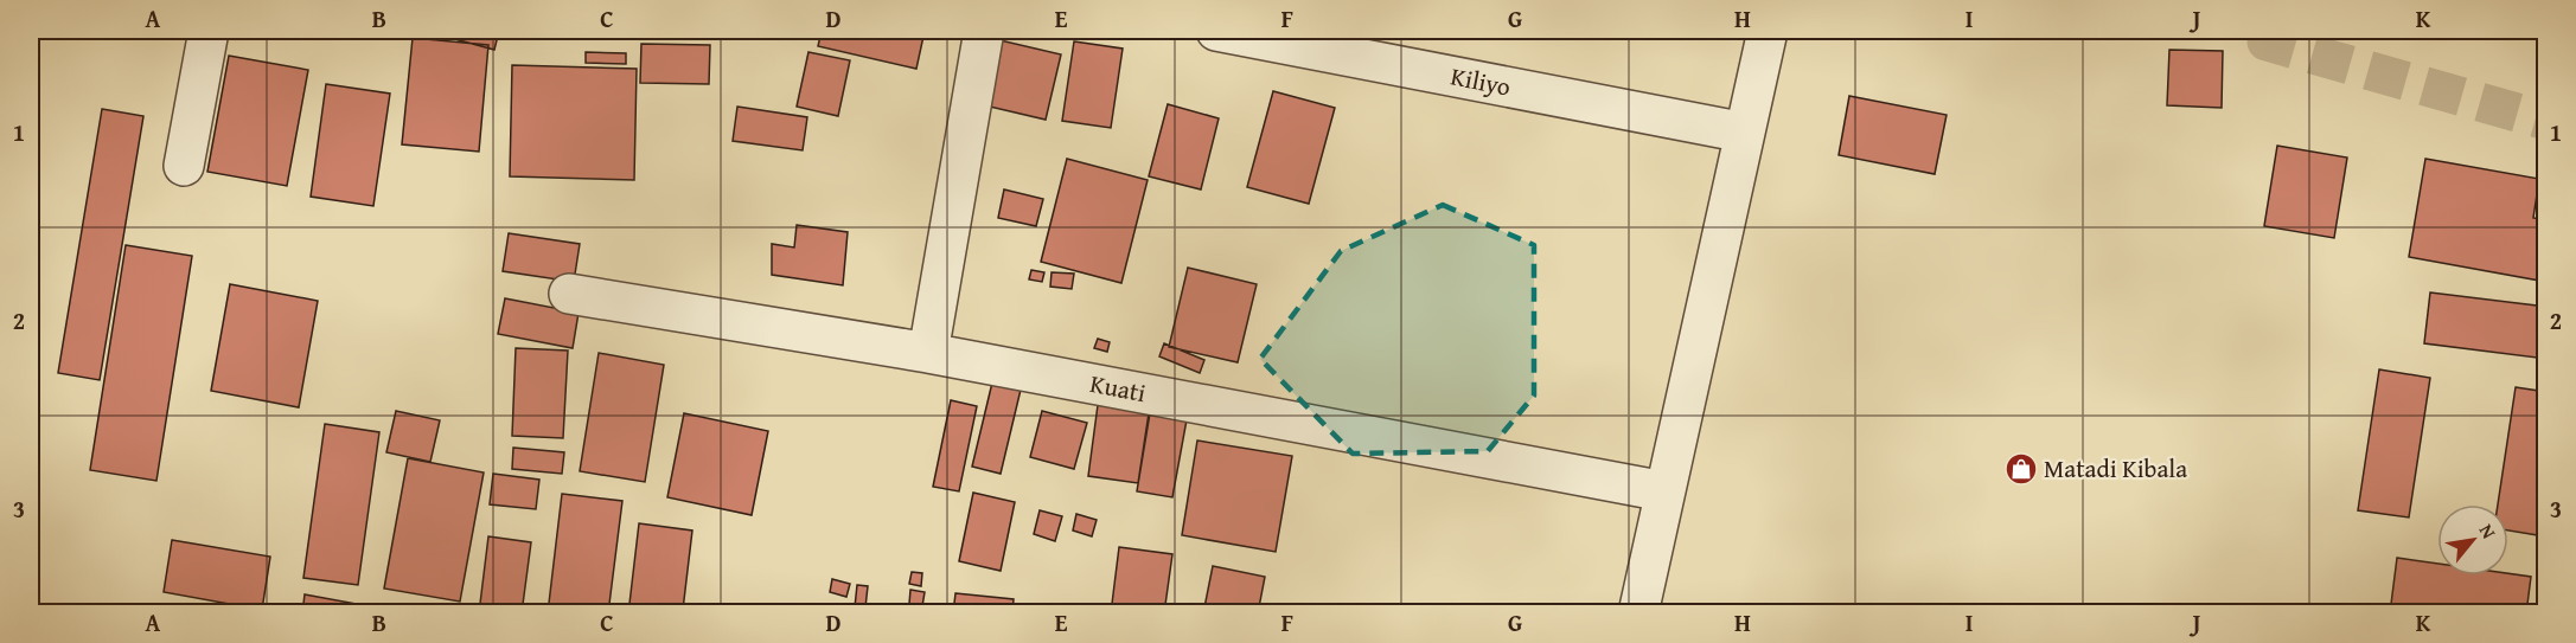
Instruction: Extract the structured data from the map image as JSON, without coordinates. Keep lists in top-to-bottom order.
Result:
{
  "streets": {
    "street": ["Kiliyo", "Kuati"]
  },
  "places": {
    "shop": ["Matadi Kibala"]
  },
  "north": "top right",
  "grid": {
    "columns": [
      "A",
      "B",
      "C",
      "D",
      "E",
      "F",
      "G",
      "H",
      "I",
      "J",
      "K"
    ],
    "rows": ["1", "2", "3"]
  }
}
